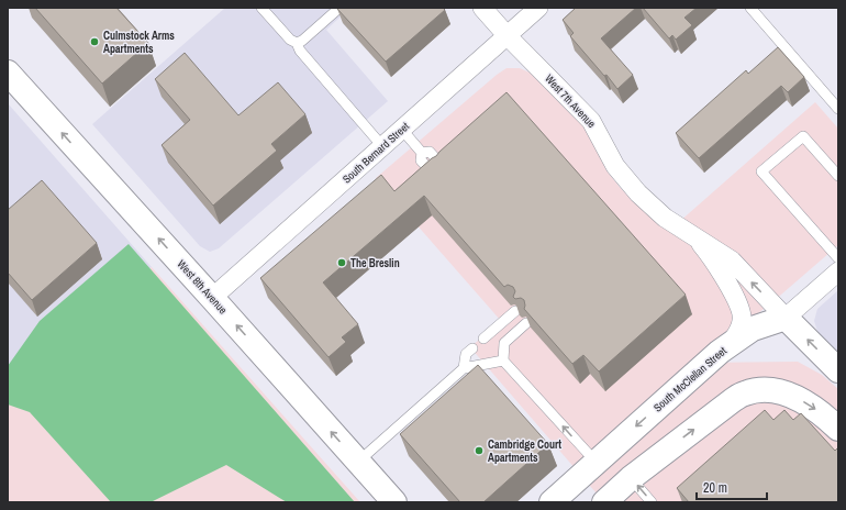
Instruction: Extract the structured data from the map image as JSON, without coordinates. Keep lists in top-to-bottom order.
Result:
{
  "streets": {
    "street": [
      "West 7th Avenue",
      "South Bernard Street",
      "West 8th Avenue",
      "South McClellan Street"
    ]
  },
  "crossings": [
    ["West 7th Avenue", "South Bernard Street"],
    ["West 7th Avenue", "South McClellan Street"],
    ["South Bernard Street", "West 8th Avenue"]
  ],
  "one_way": ["West 8th Avenue", "South McClellan Street"],
  "places": ["Culmstock Arms Apartments", "The Breslin", "Cambridge Court Apartments"],
  "scale_bar": "20 m"
}
